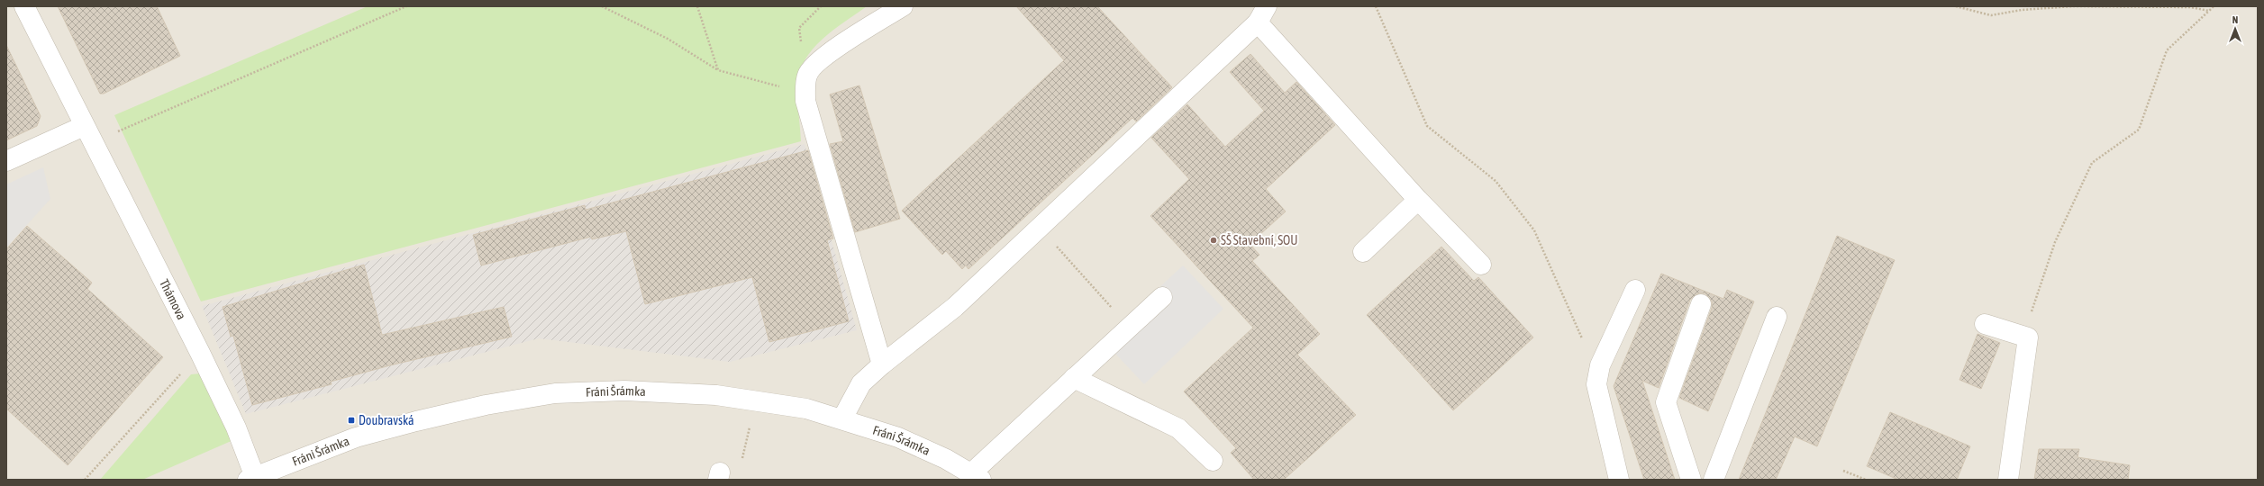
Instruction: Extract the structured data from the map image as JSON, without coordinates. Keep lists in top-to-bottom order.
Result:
{
  "streets": {
    "street": ["Thámova", "Fráni Šrámka"]
  },
  "crossings": [
    ["Thámova", "Fráni Šrámka"]
  ],
  "places": {
    "other": ["SŠ Stavební, SOU"],
    "transit": ["Doubravská"]
  },
  "north": "top"
}
